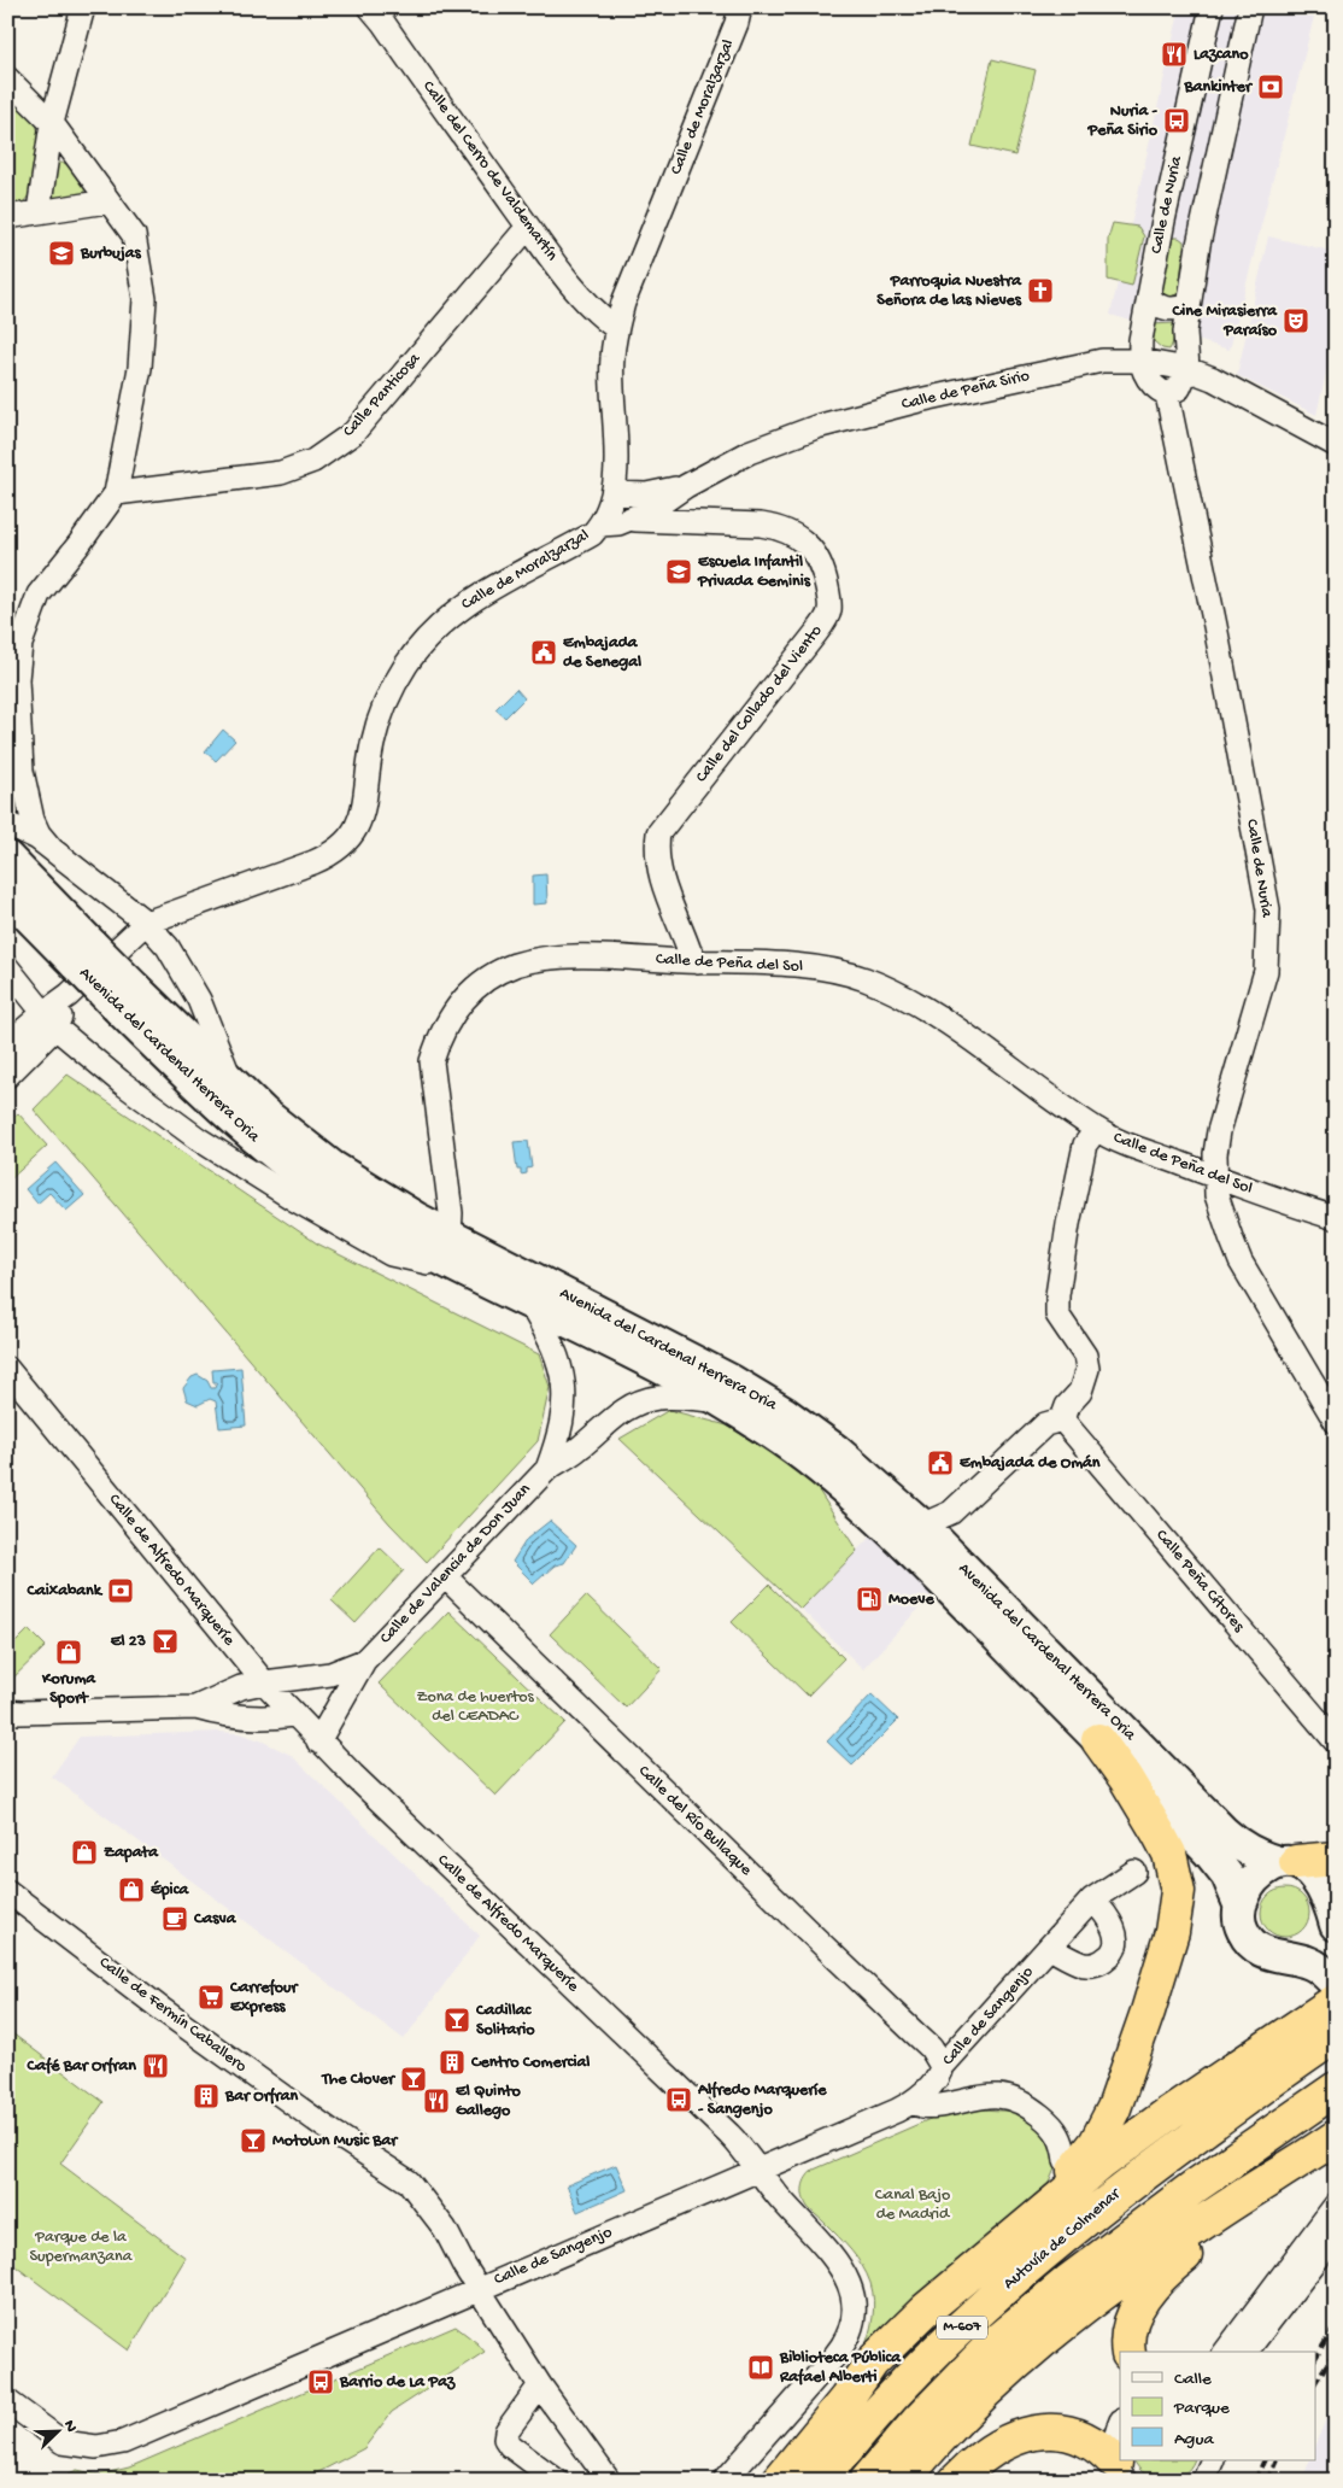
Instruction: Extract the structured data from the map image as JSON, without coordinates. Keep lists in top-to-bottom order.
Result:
{
  "streets": {
    "highway": ["Autovía de Colmenar", "M-607"],
    "main road": ["Avenida del Cardenal Herrera Oria"],
    "street": [
      "Calle de Moralzarzal",
      "Calle del Cerro de Valdemartín",
      "Calle de Nuria",
      "Calle de Peña Sirio",
      "Calle Panticosa",
      "Calle del Collado del Viento",
      "Calle de Peña del Sol",
      "Calle de Valencia de Don Juan",
      "Calle de Alfredo Marqueríe",
      "Calle Peña Cítores",
      "Calle del Río Bullaque",
      "Calle de Fermín Caballero",
      "Calle de Sangenjo"
    ]
  },
  "crossings": [
    ["Calle de Moralzarzal", "Calle del Cerro de Valdemartín"],
    ["Calle de Moralzarzal", "Calle de Peña Sirio"],
    ["Calle de Moralzarzal", "Avenida del Cardenal Herrera Oria"],
    ["Calle del Cerro de Valdemartín", "Calle Panticosa"],
    ["Calle de Nuria", "Calle de Peña Sirio"],
    ["Calle de Nuria", "Calle de Peña del Sol"],
    ["Calle de Peña Sirio", "Calle del Collado del Viento"],
    ["Calle del Collado del Viento", "Calle de Peña del Sol"],
    ["Calle de Peña del Sol", "Avenida del Cardenal Herrera Oria"],
    ["Avenida del Cardenal Herrera Oria", "Calle de Valencia de Don Juan"],
    ["Calle de Valencia de Don Juan", "Calle de Alfredo Marqueríe"],
    ["Calle de Valencia de Don Juan", "Calle del Río Bullaque"],
    ["Calle de Alfredo Marqueríe", "Calle de Sangenjo"],
    ["Calle del Río Bullaque", "Calle de Sangenjo"],
    ["Calle de Fermín Caballero", "Calle de Sangenjo"]
  ],
  "parks": ["Zona de huertos del CEADAC", "Canal Bajo de Madrid", "Parque de la Supermanzana"],
  "places": {
    "restaurant": ["Lazcano", "Café Bar Orfran", "El Quinto Gallego"],
    "bank": ["Bankinter", "Caixabank"],
    "bus stop": ["Nuria - Peña Sirio", "Alfredo Marqueríe - Sangenjo", "Barrio de La Paz"],
    "school or university": ["Burbujas", "Escuela Infantil Privada Geminis"],
    "church": ["Parroquia Nuestra Señora de las Nieves"],
    "theatre": ["Cine Mirasierra Paraíso"],
    "public building": ["Embajada de Senegal", "Embajada de Omán"],
    "fuel station": ["Moeve"],
    "bar": [
      "El 23",
      "Cadillac Solitario",
      "The Clover",
      "Motown Music Bar"
    ],
    "shop": ["Koruma Sport", "Zapata", "Épica"],
    "cafe": ["Casva"],
    "supermarket": ["Carrefour Express"],
    "building": ["Centro Comercial", "Bar Orfran"],
    "library": ["Biblioteca Pública Rafael Alberti"]
  },
  "legend": ["Calle", "Parque", "Agua"],
  "north": "top right"
}
